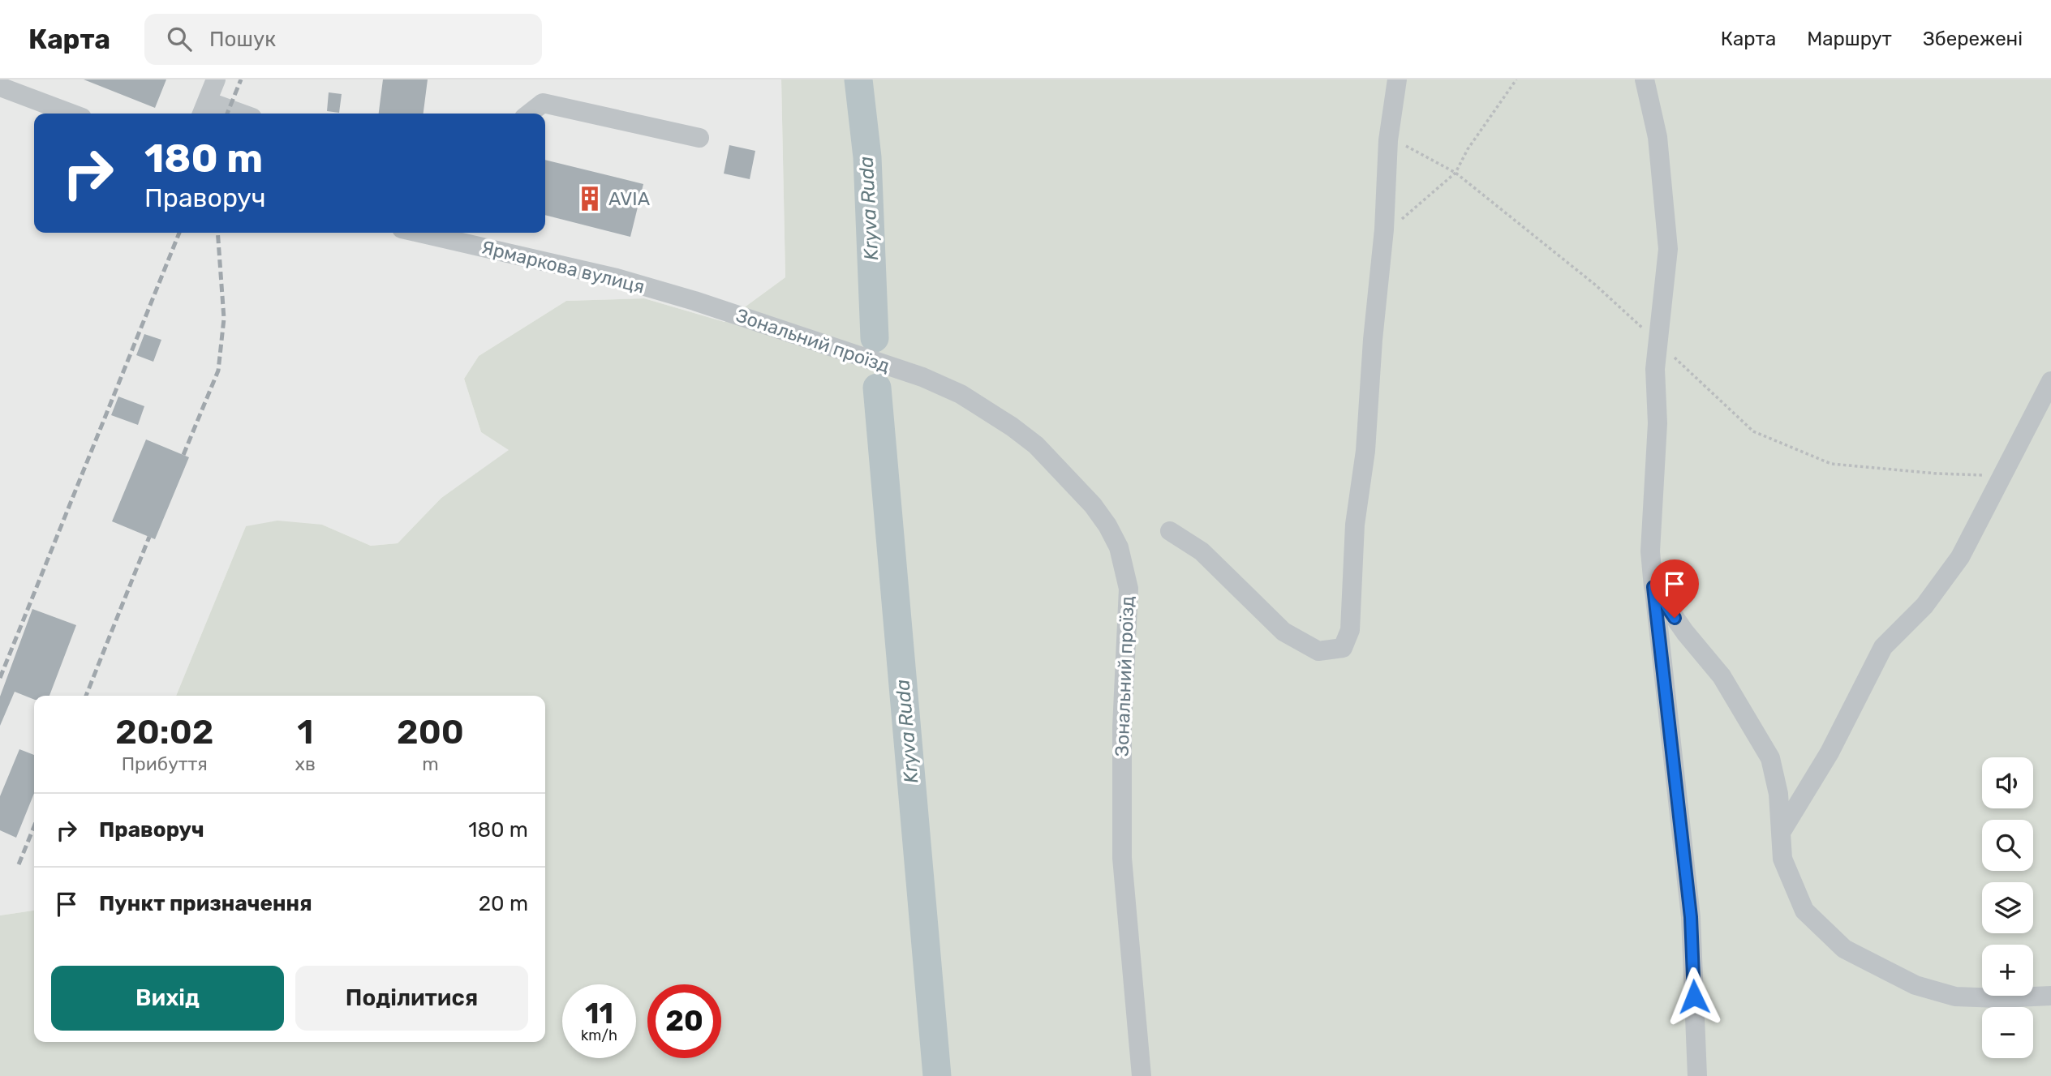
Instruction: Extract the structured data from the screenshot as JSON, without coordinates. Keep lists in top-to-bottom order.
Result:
{
  "streets": {
    "street": ["Ярмаркова вулиця", "Зональний проїзд"]
  },
  "crossings": [
    ["Ярмаркова вулиця", "Зональний проїзд"]
  ],
  "water": ["Kryva Ruda"],
  "places": {
    "building": ["AVIA"]
  },
  "page": {
    "header": "Карта",
    "search": "Пошук",
    "nav": ["Карта", "Маршрут", "Збережені"],
    "turn": ["180 m", "Праворуч"],
    "eta": [
      "20:02",
      "Прибуття",
      "1",
      "хв",
      "200",
      "m"
    ],
    "map_buttons": ["+", "−"],
    "list": [
      {
        "name": "Праворуч",
        "value": "180 m"
      },
      {
        "name": "Пункт призначення",
        "value": "20 m"
      }
    ],
    "buttons": ["Вихід", "Поділитися"],
    "speed": "11 km/h",
    "limit": "20"
  }
}
